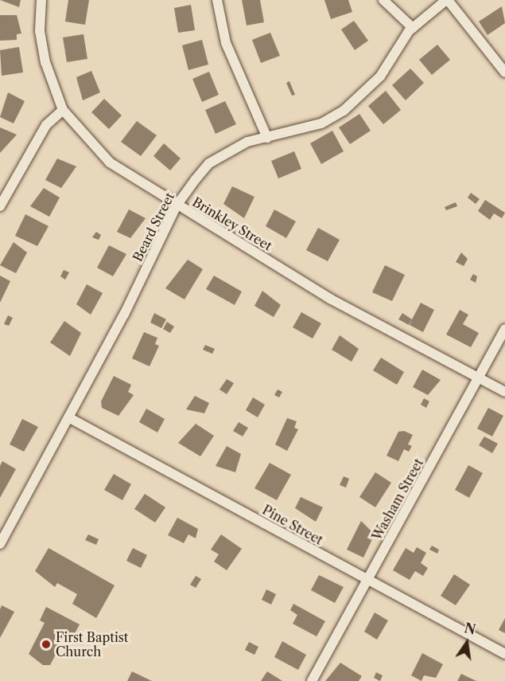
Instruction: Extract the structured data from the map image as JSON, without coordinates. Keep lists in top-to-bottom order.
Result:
{
  "streets": {
    "street": [
      "Brinkley Street",
      "Beard Street",
      "Washam Street",
      "Pine Street"
    ]
  },
  "crossings": [
    ["Brinkley Street", "Beard Street"],
    ["Brinkley Street", "Washam Street"],
    ["Beard Street", "Pine Street"],
    ["Washam Street", "Pine Street"]
  ],
  "places": ["First Baptist Church"],
  "north": "top"
}
